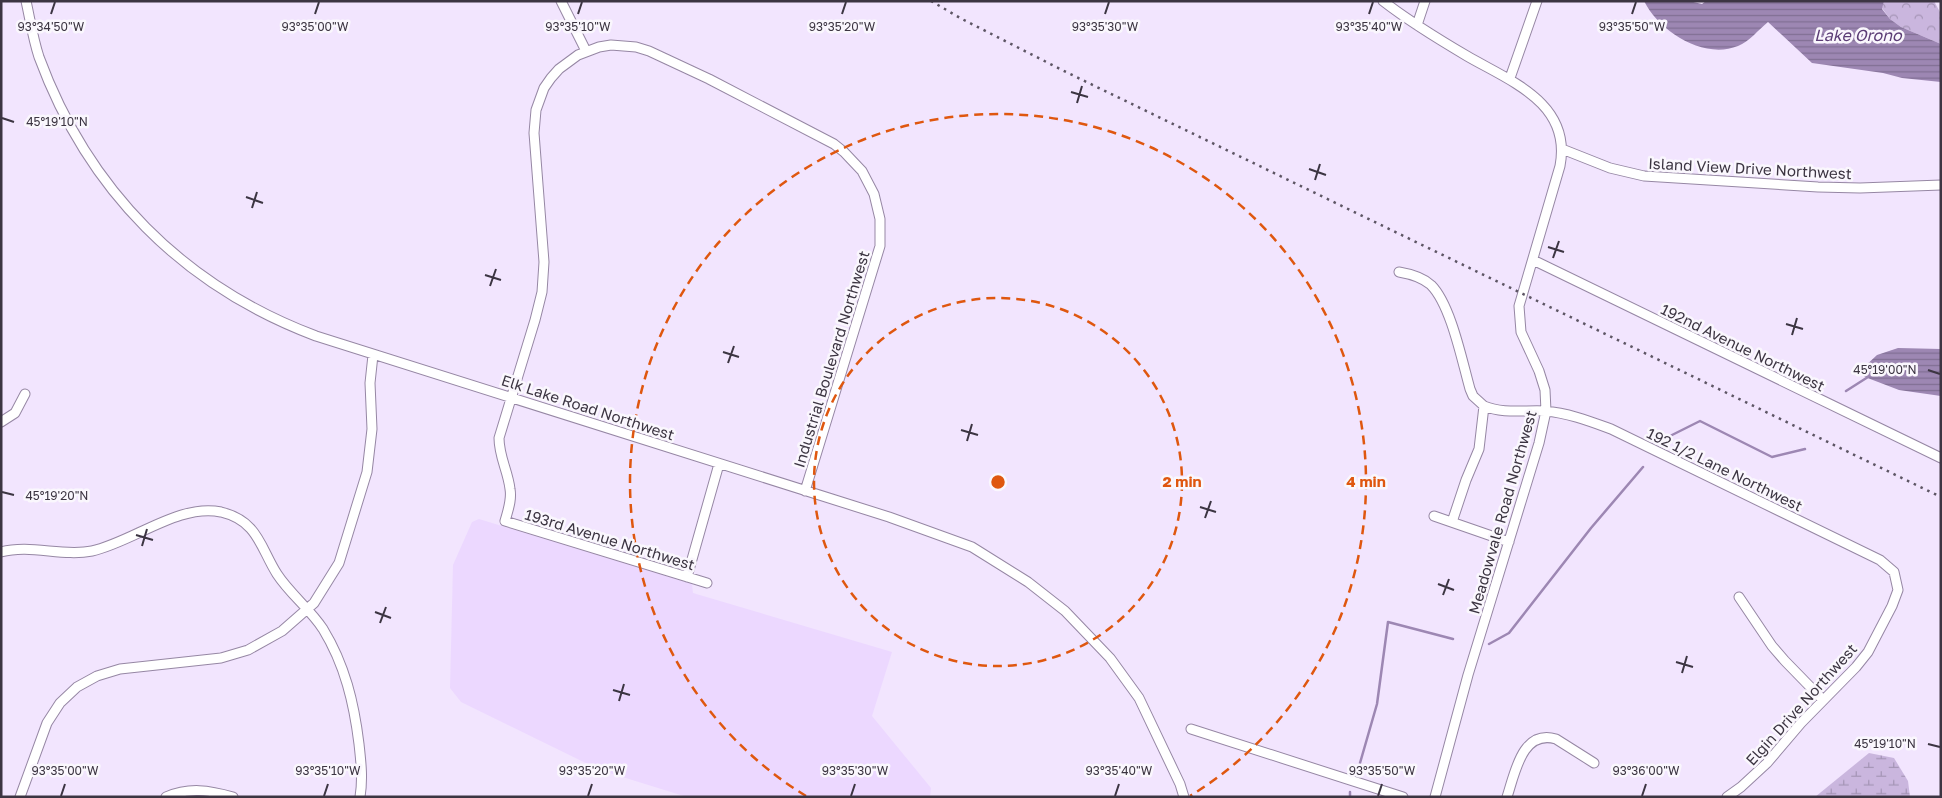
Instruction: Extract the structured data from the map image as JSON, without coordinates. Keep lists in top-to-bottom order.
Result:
{
  "streets": {
    "street": [
      "Island View Drive Northwest",
      "192nd Avenue Northwest",
      "Industrial Boulevard Northwest",
      "Elk Lake Road Northwest",
      "192 1/2 Lane Northwest",
      "Meadowvale Road Northwest",
      "193rd Avenue Northwest",
      "Elgin Drive Northwest"
    ]
  },
  "crossings": [
    ["Island View Drive Northwest", "Meadowvale Road Northwest"],
    ["192nd Avenue Northwest", "Meadowvale Road Northwest"],
    ["Industrial Boulevard Northwest", "Elk Lake Road Northwest"],
    ["Industrial Boulevard Northwest", "193rd Avenue Northwest"],
    ["192 1/2 Lane Northwest", "Meadowvale Road Northwest"],
    ["192 1/2 Lane Northwest", "Elgin Drive Northwest"]
  ],
  "water": ["Lake Orono"],
  "coordinates": [
    "93°34'50\"W",
    "93°35'00\"W",
    "93°35'10\"W",
    "93°35'20\"W",
    "93°35'30\"W",
    "93°35'40\"W",
    "93°35'50\"W",
    "45°19'10\"N",
    "45°19'00\"N",
    "45°19'20\"N",
    "93°36'00\"W"
  ],
  "rings": ["2 min", "4 min"]
}
